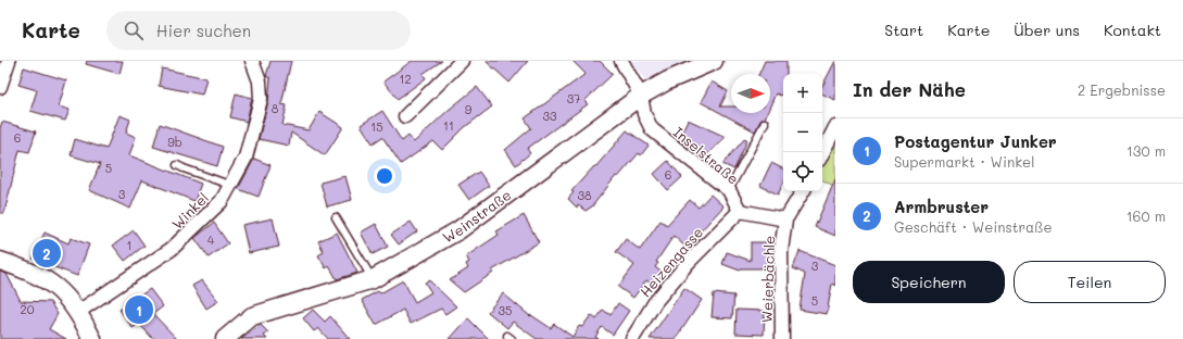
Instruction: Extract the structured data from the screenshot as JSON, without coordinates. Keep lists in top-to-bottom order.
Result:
{
  "streets": {
    "street": [
      "Inselstraße",
      "Winkel",
      "Weinstraße",
      "Heizengasse",
      "Weierbächle"
    ]
  },
  "crossings": [
    ["Inselstraße", "Weinstraße"],
    ["Inselstraße", "Heizengasse"]
  ],
  "house_numbers": [
    "12",
    "37",
    "8",
    "9",
    "33",
    "11",
    "15",
    "6",
    "9b",
    "5",
    "6",
    "3",
    "38",
    "4",
    "1",
    "3",
    "5",
    "20",
    "35"
  ],
  "north": "right",
  "page": {
    "header": "Karte",
    "search": "Hier suchen",
    "nav": [
      "Start",
      "Karte",
      "Über uns",
      "Kontakt"
    ],
    "heading": ["In der Nähe", "2 Ergebnisse"],
    "map_buttons": ["+", "−"],
    "list": [
      {
        "mark": "1",
        "name": "Postagentur Junker",
        "note": "Supermarkt · Winkel",
        "value": "130 m"
      },
      {
        "mark": "2",
        "name": "Armbruster",
        "note": "Geschäft · Weinstraße",
        "value": "160 m"
      }
    ],
    "pins": ["2", "1"],
    "buttons": ["Speichern", "Teilen"]
  }
}
